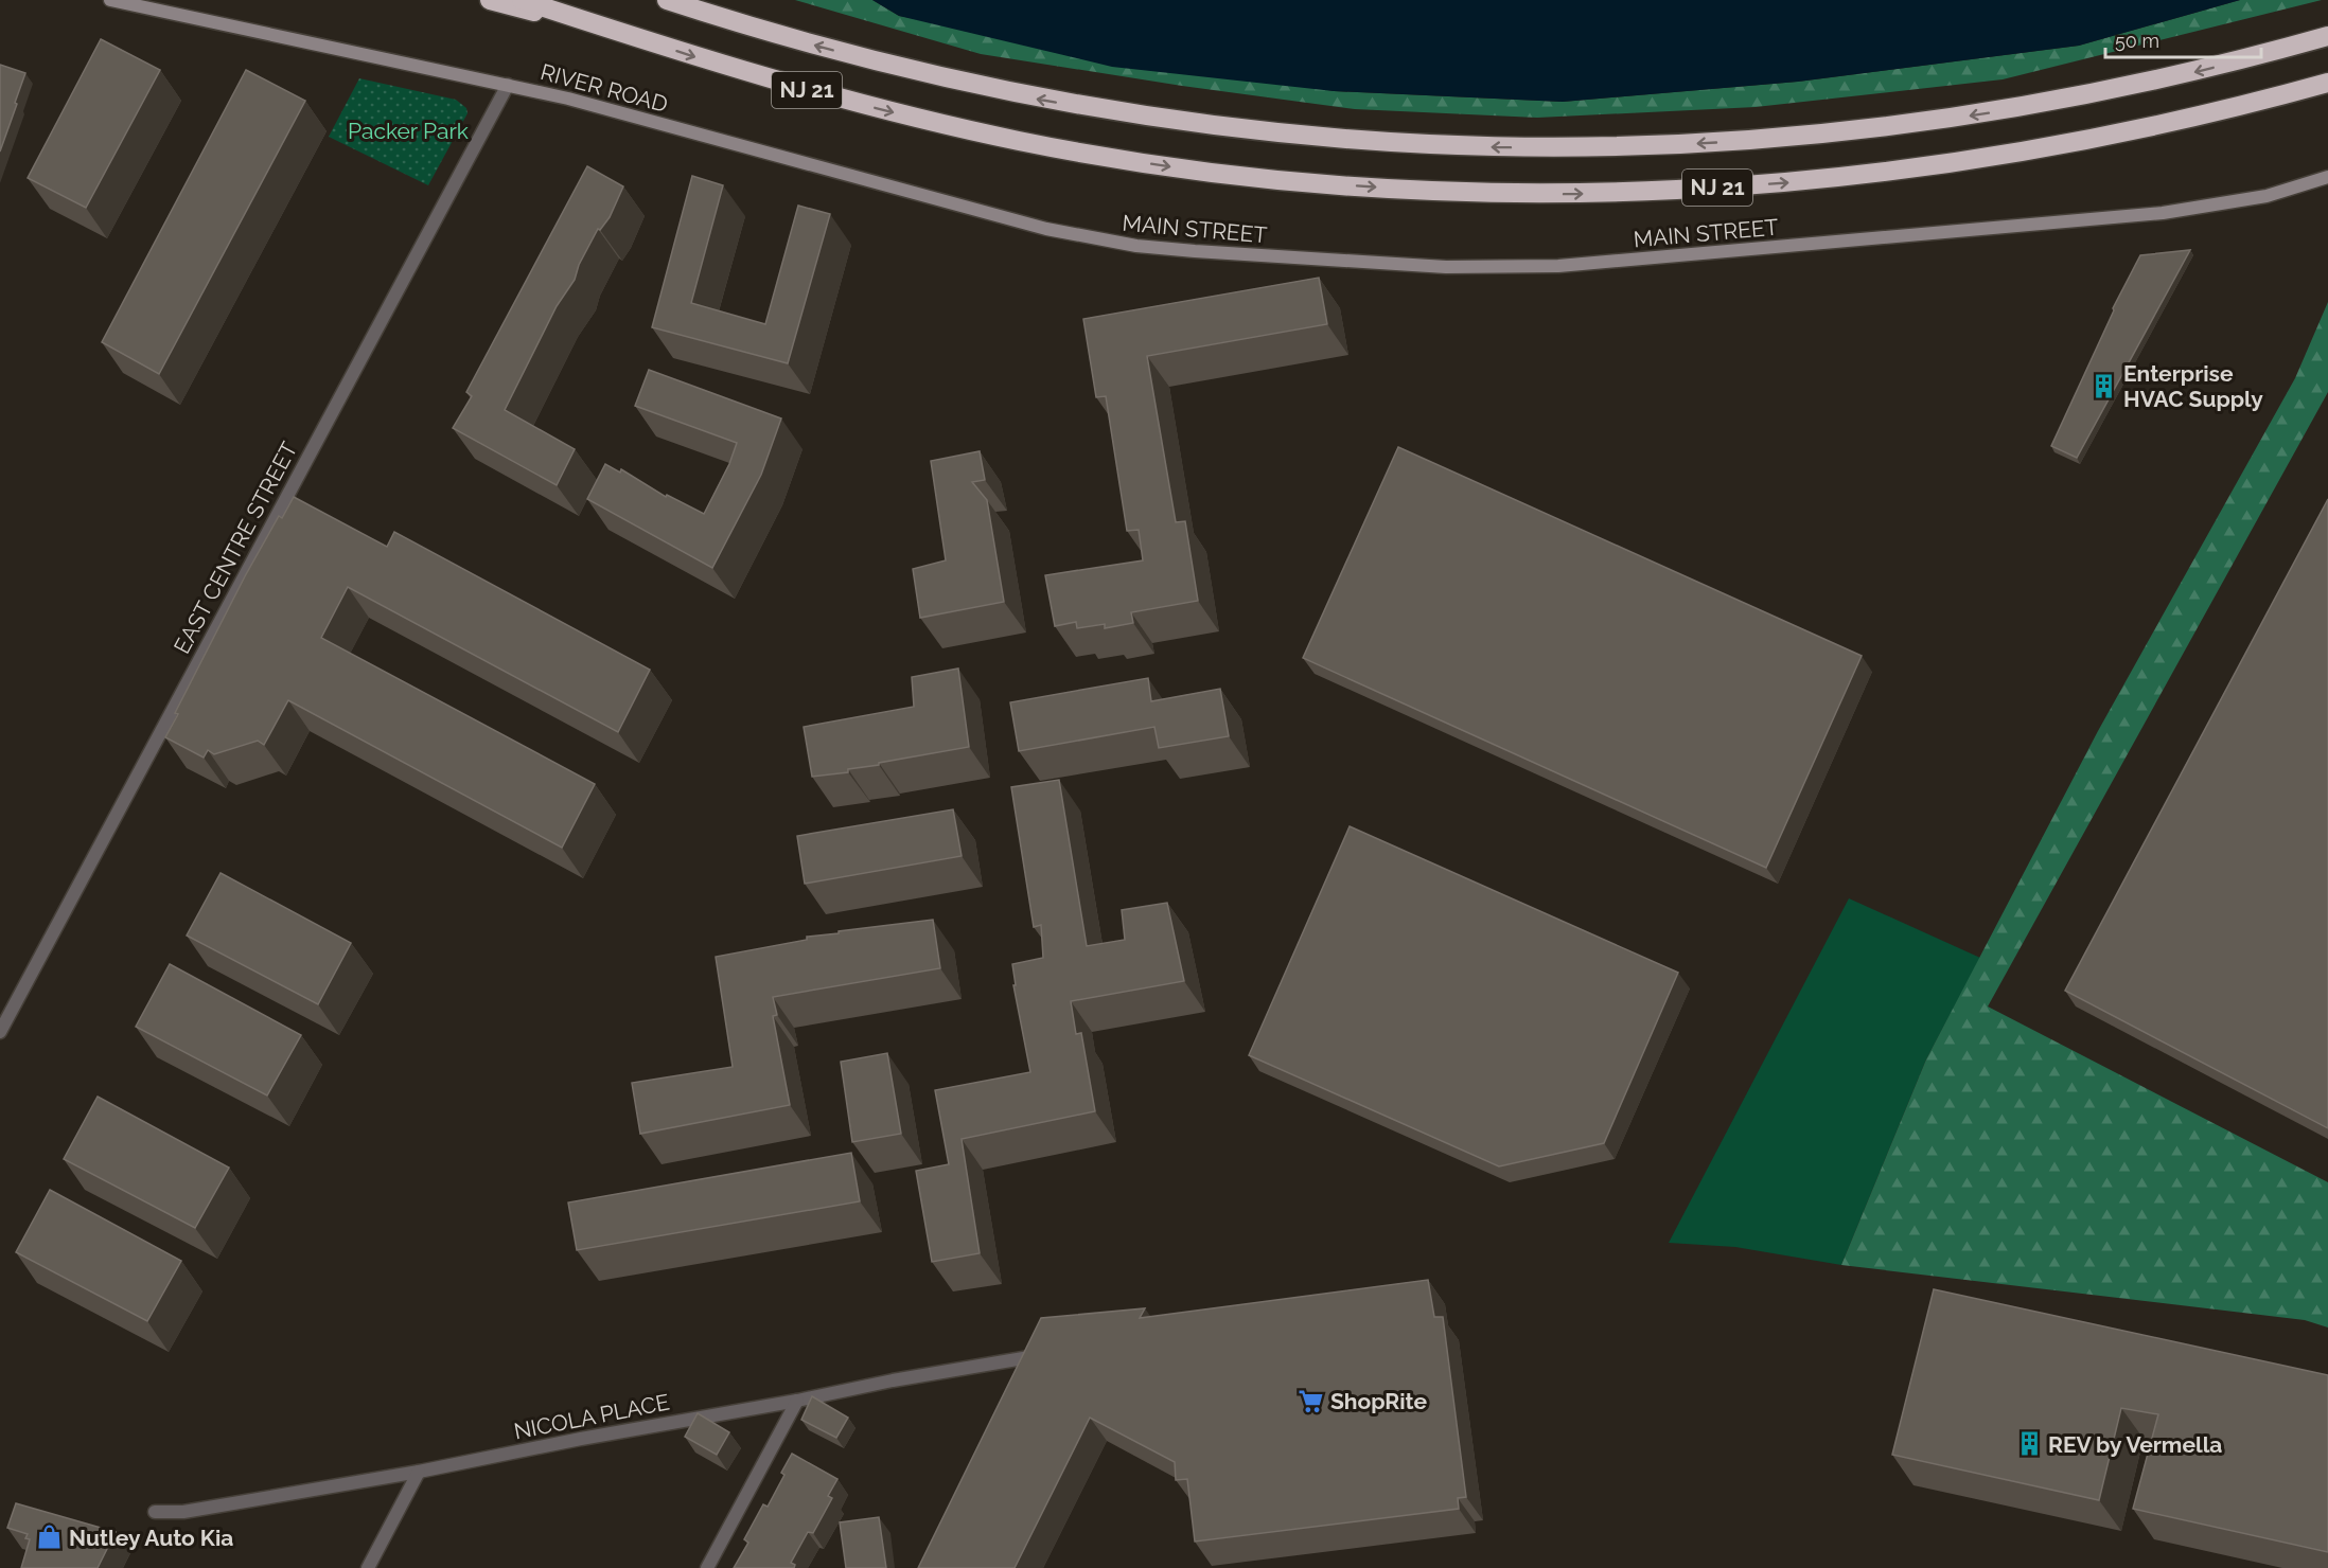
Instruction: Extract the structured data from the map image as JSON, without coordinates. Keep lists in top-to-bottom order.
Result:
{
  "streets": {
    "highway": ["NJ 21"],
    "street": [
      "RIVER ROAD",
      "MAIN STREET",
      "EAST CENTRE STREET",
      "NICOLA PLACE"
    ]
  },
  "crossings": [
    ["RIVER ROAD", "MAIN STREET"],
    ["RIVER ROAD", "EAST CENTRE STREET"]
  ],
  "parks": ["Packer Park"],
  "places": {
    "building": ["Enterprise HVAC Supply", "REV by Vermella"],
    "supermarket": ["ShopRite"],
    "shop": ["Nutley Auto Kia"]
  },
  "scale_bar": "50 m"
}
